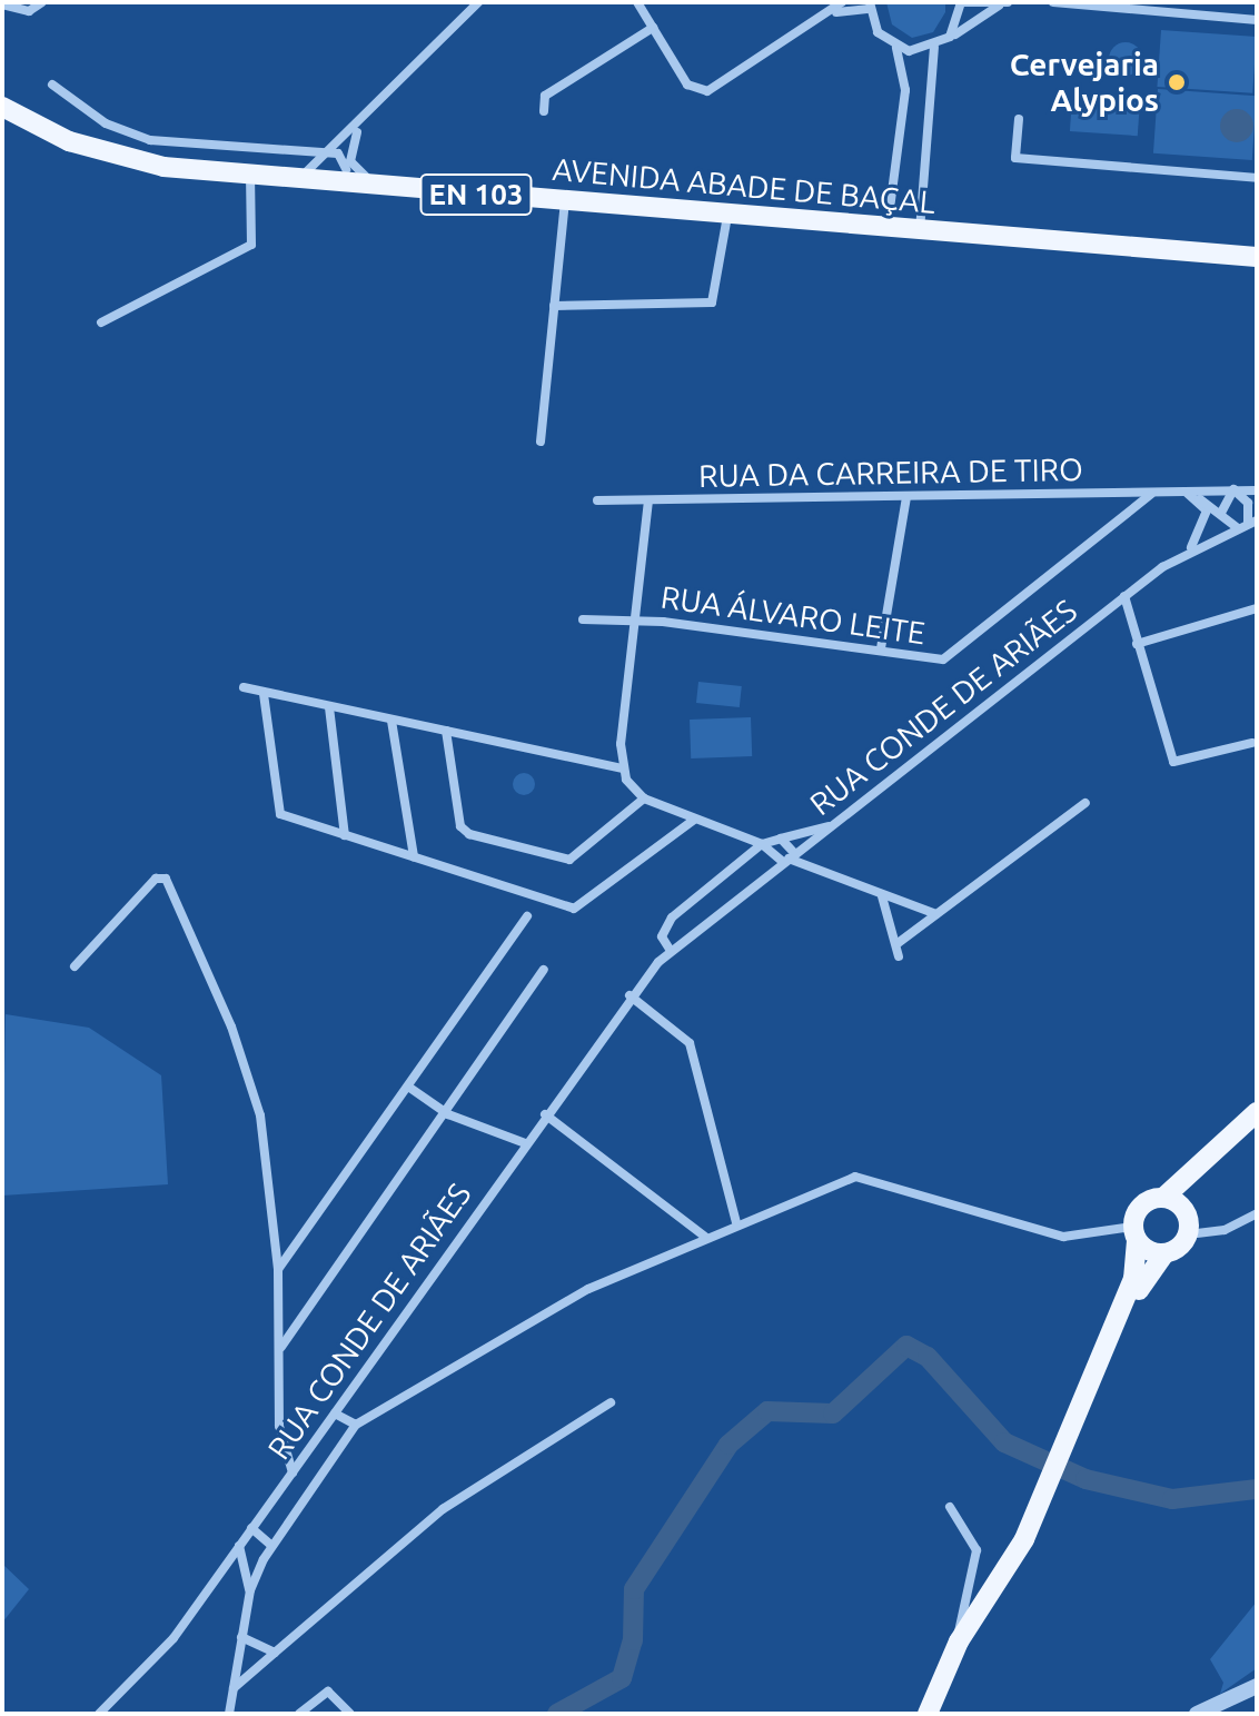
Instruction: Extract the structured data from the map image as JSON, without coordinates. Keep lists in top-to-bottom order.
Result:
{
  "streets": {
    "main road": ["AVENIDA ABADE DE BAÇAL", "EN 103"],
    "street": ["RUA DA CARREIRA DE TIRO", "RUA ÁLVARO LEITE", "RUA CONDE DE ARIÃES"]
  },
  "crossings": [
    ["RUA DA CARREIRA DE TIRO", "RUA ÁLVARO LEITE"]
  ],
  "places": ["Cervejaria Alypios"]
}
